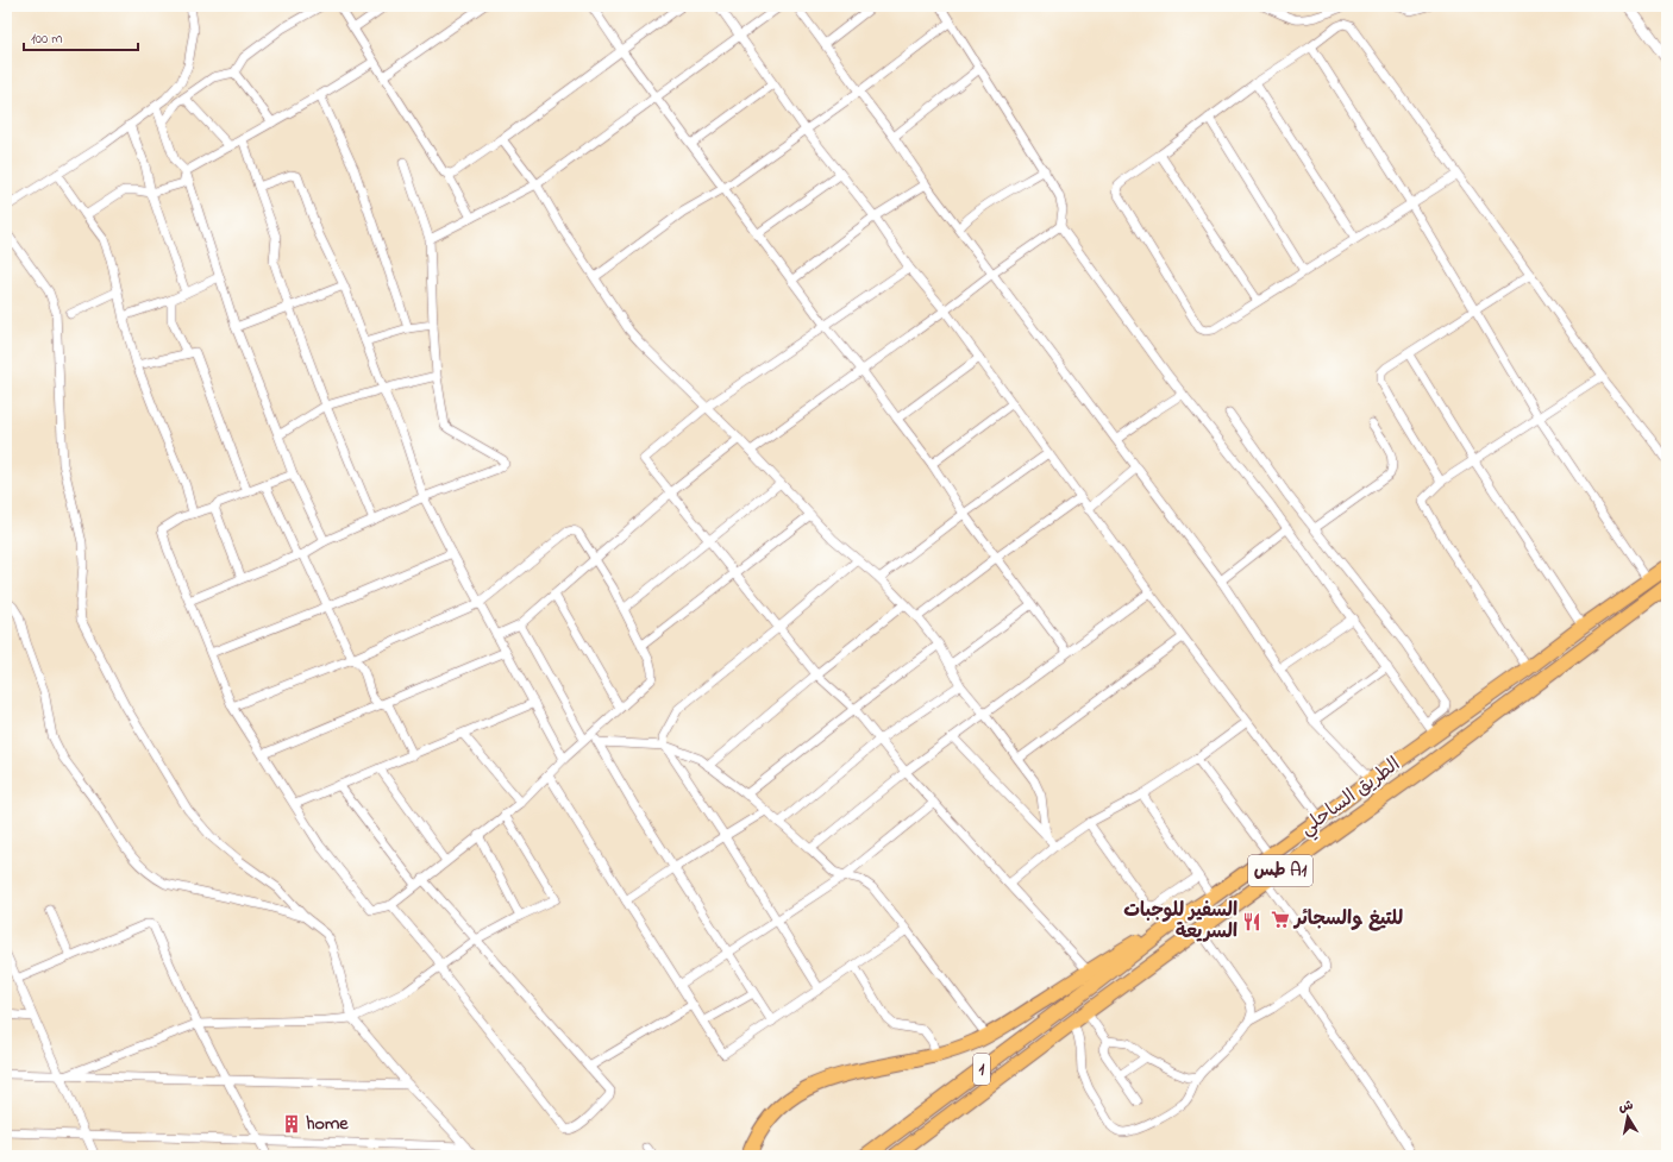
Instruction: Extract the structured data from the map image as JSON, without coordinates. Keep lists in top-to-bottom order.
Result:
{
  "streets": {
    "highway": ["الطريق الساحلي", "طس A1", "1"]
  },
  "crossings": [
    ["الطريق الساحلي", "1"]
  ],
  "places": {
    "supermarket": ["للتيغ والسجائر"],
    "restaurant": ["السفير للوجبات السريعة"],
    "building": ["home"]
  },
  "scale_bar": "100 m",
  "north": "top"
}
